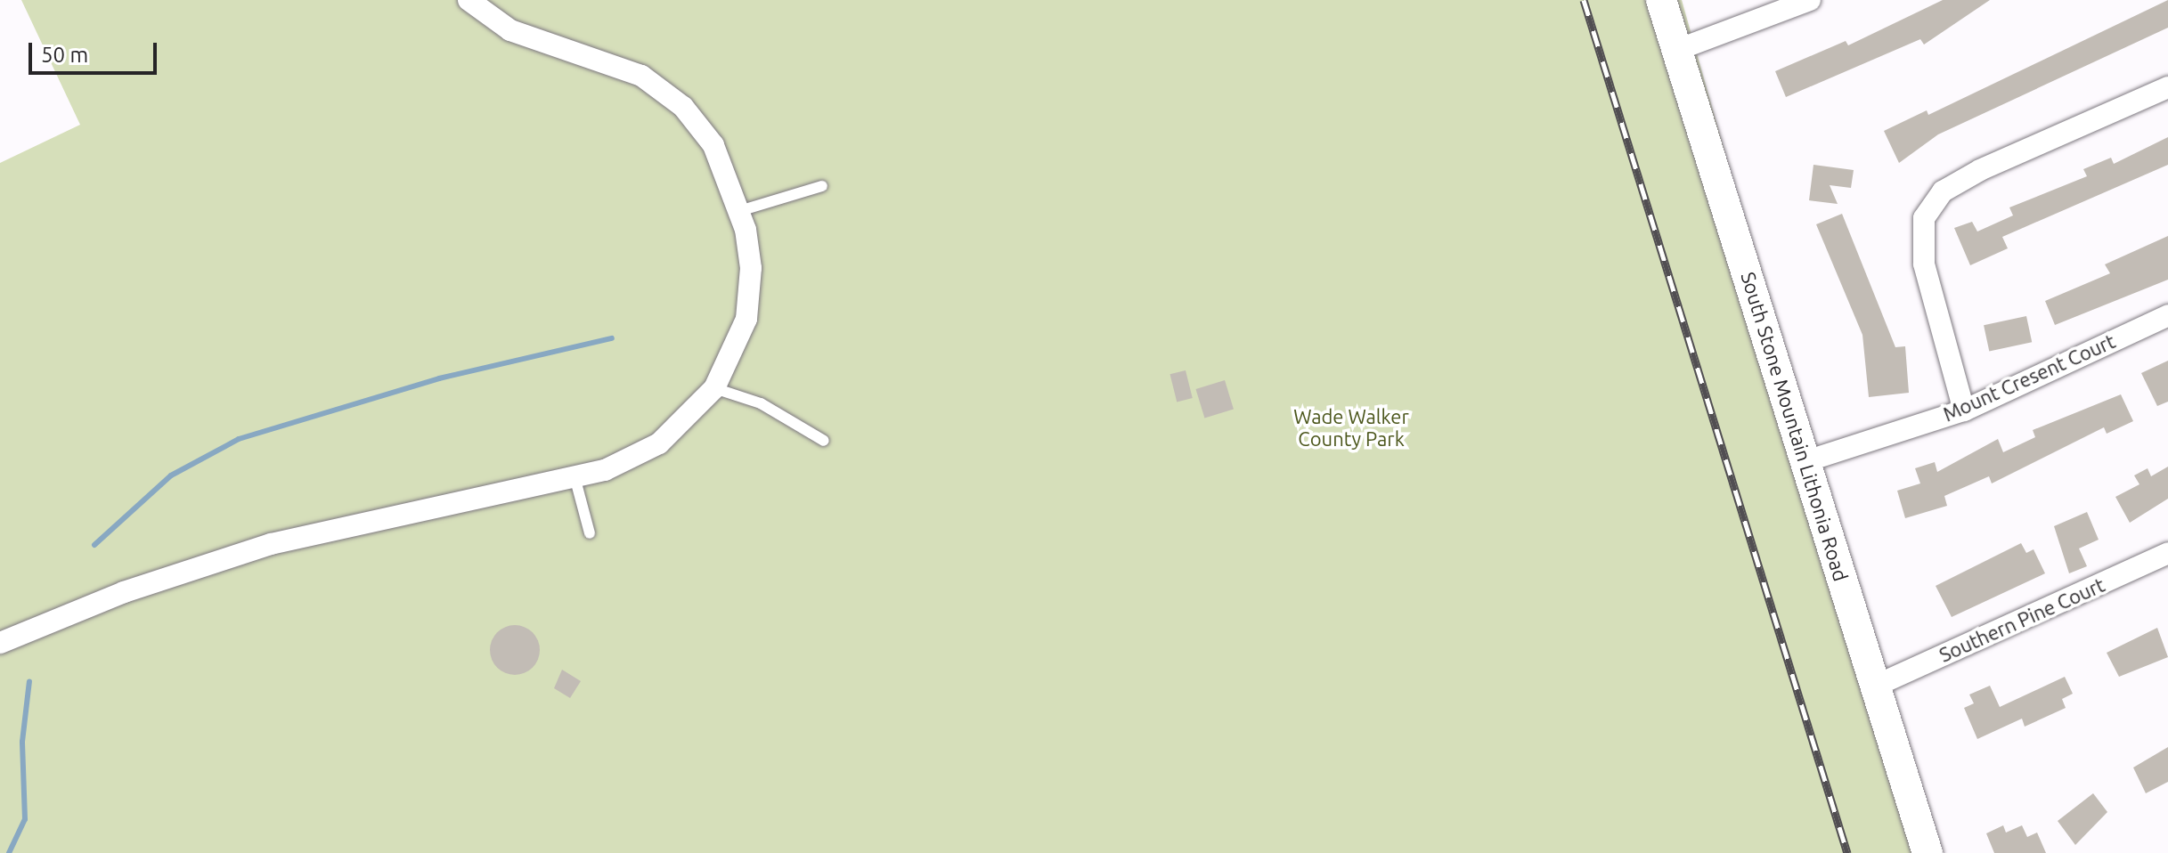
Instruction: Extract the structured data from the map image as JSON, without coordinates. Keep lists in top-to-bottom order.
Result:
{
  "streets": {
    "main road": ["South Stone Mountain Lithonia Road"],
    "street": ["Mount Cresent Court", "Southern Pine Court"]
  },
  "crossings": [
    ["Mount Cresent Court", "South Stone Mountain Lithonia Road"],
    ["South Stone Mountain Lithonia Road", "Southern Pine Court"]
  ],
  "parks": ["Wade Walker County Park"],
  "scale_bar": "50 m"
}
